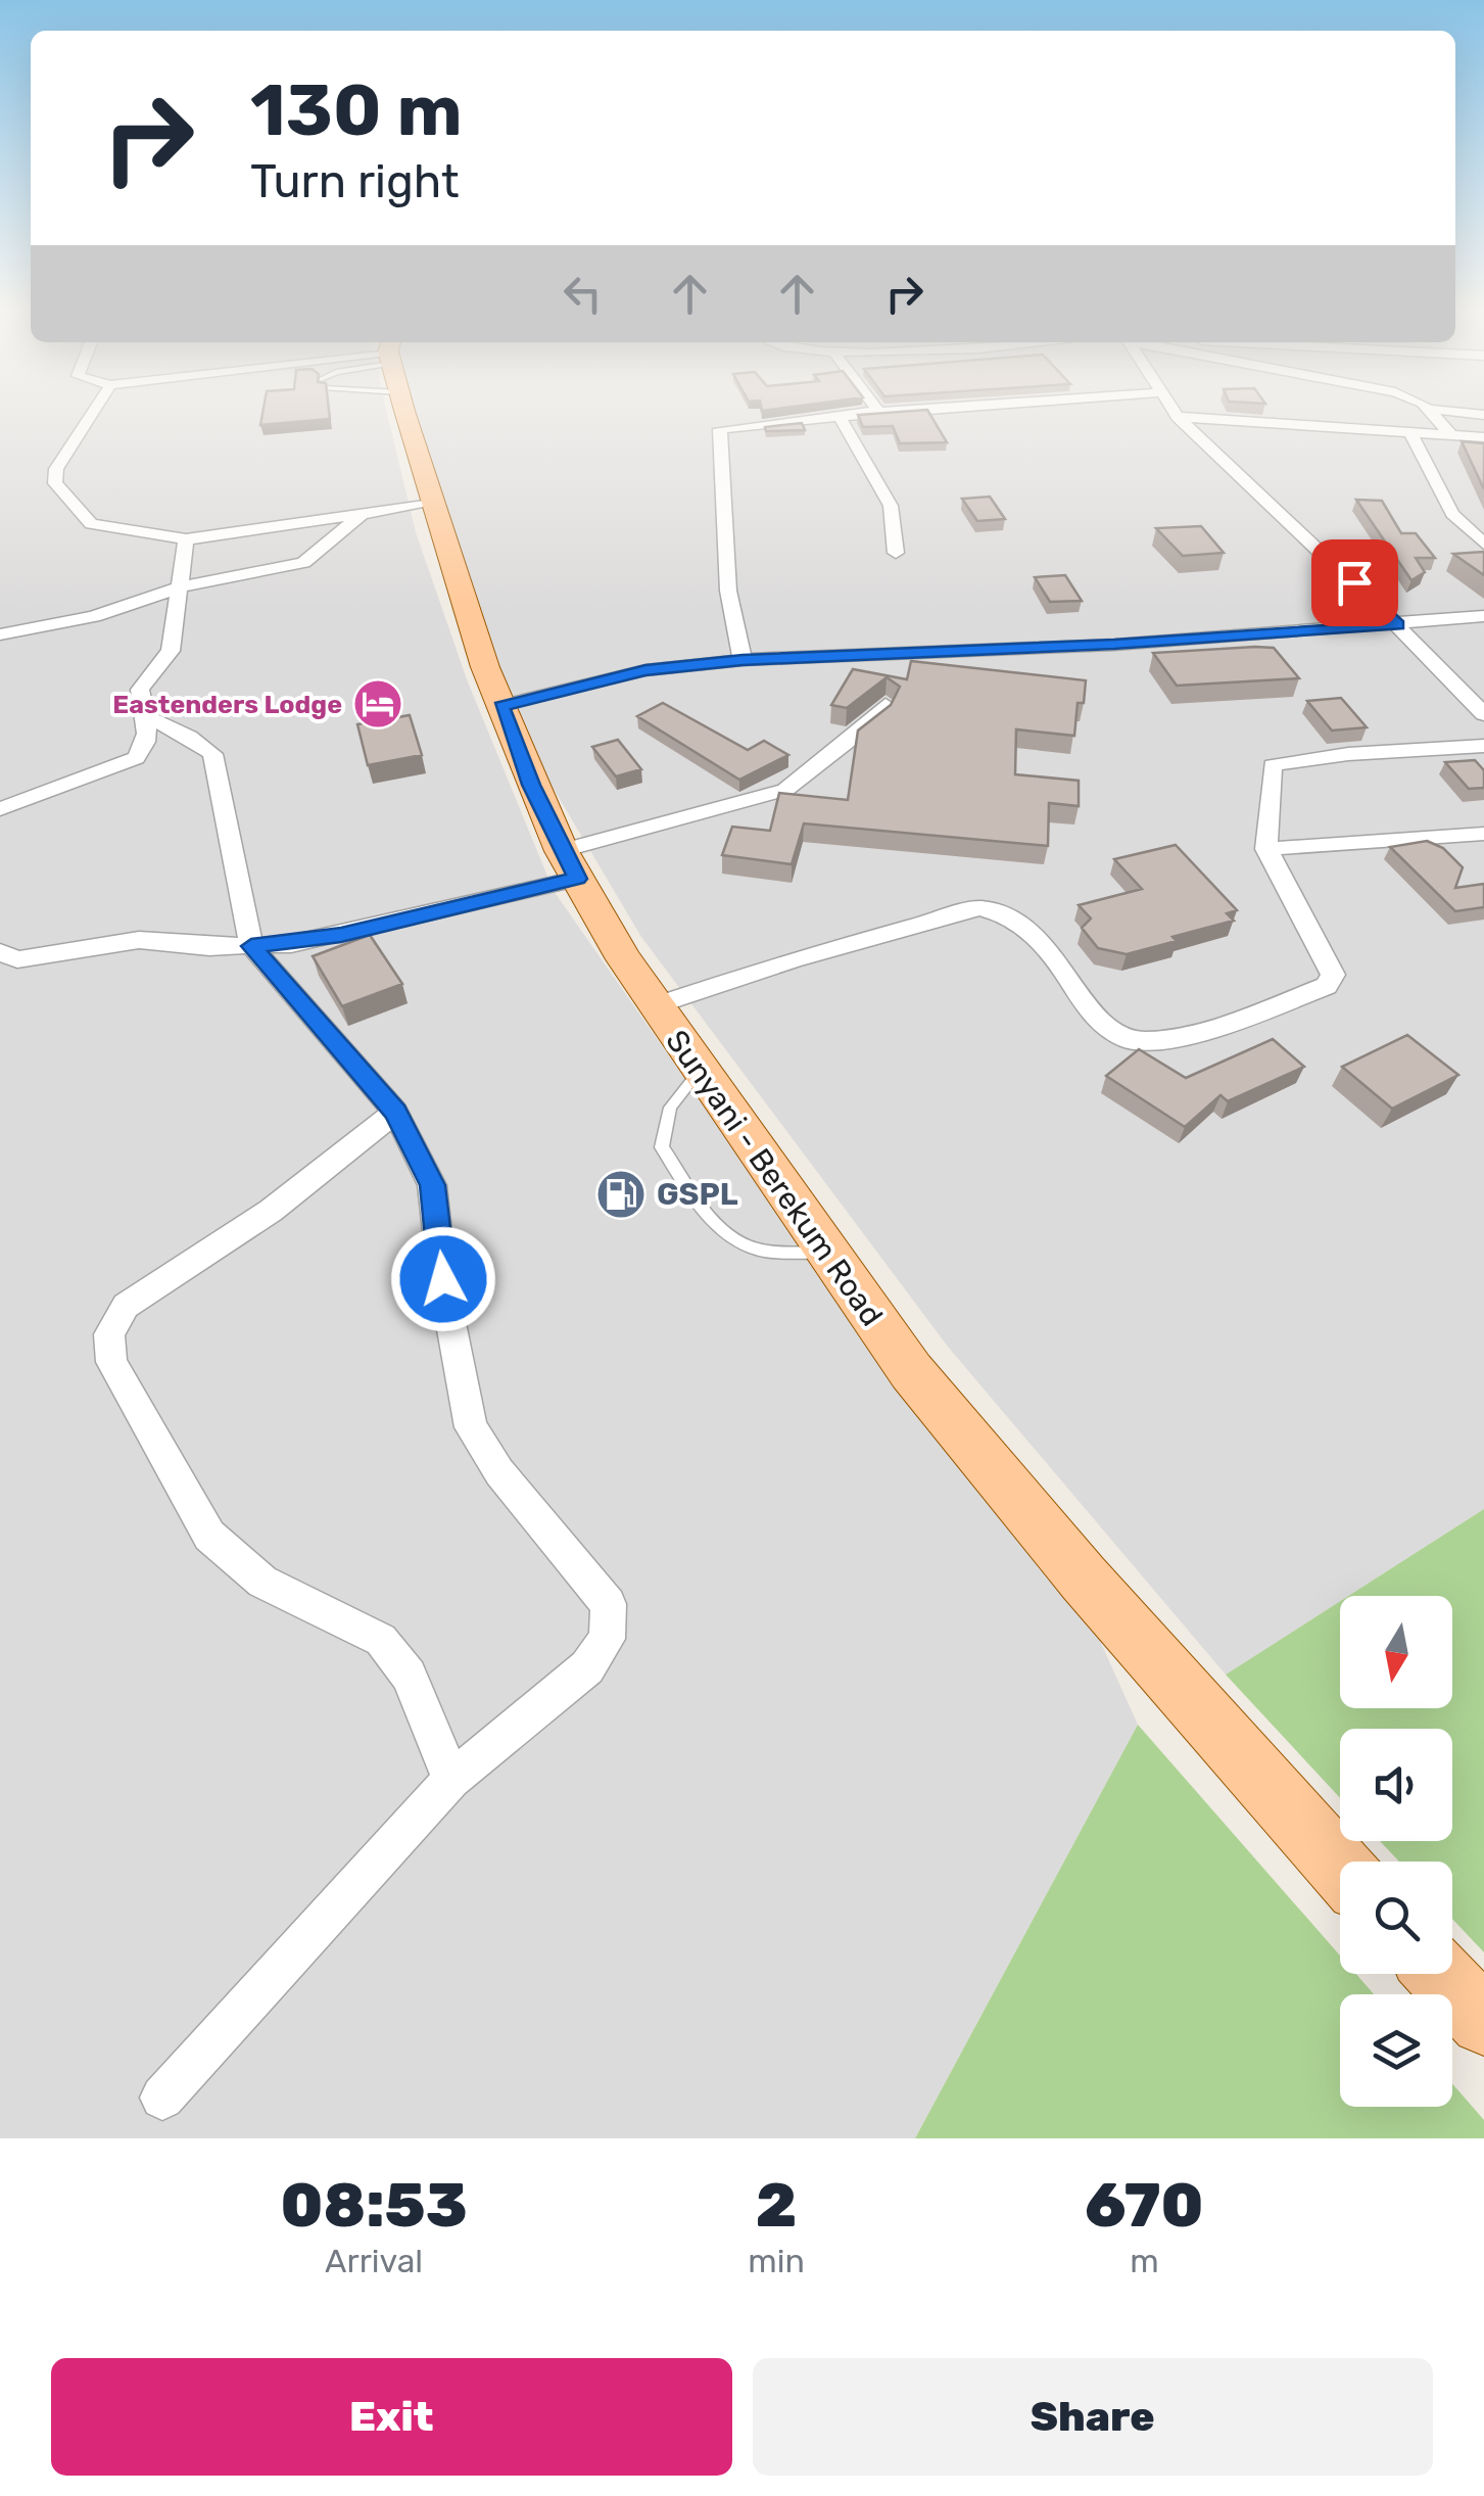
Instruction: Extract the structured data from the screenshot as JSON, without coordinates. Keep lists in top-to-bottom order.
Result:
{
  "streets": {
    "main road": ["Sunyani - Berekum Road"]
  },
  "places": {
    "hotel": ["Eastenders Lodge"],
    "fuel station": ["GSPL"]
  },
  "north": "bottom",
  "page": {
    "turn": ["130 m", "Turn right"],
    "eta": [
      "08:53",
      "Arrival",
      "2",
      "min",
      "670",
      "m"
    ],
    "buttons": ["Exit", "Share"]
  }
}
